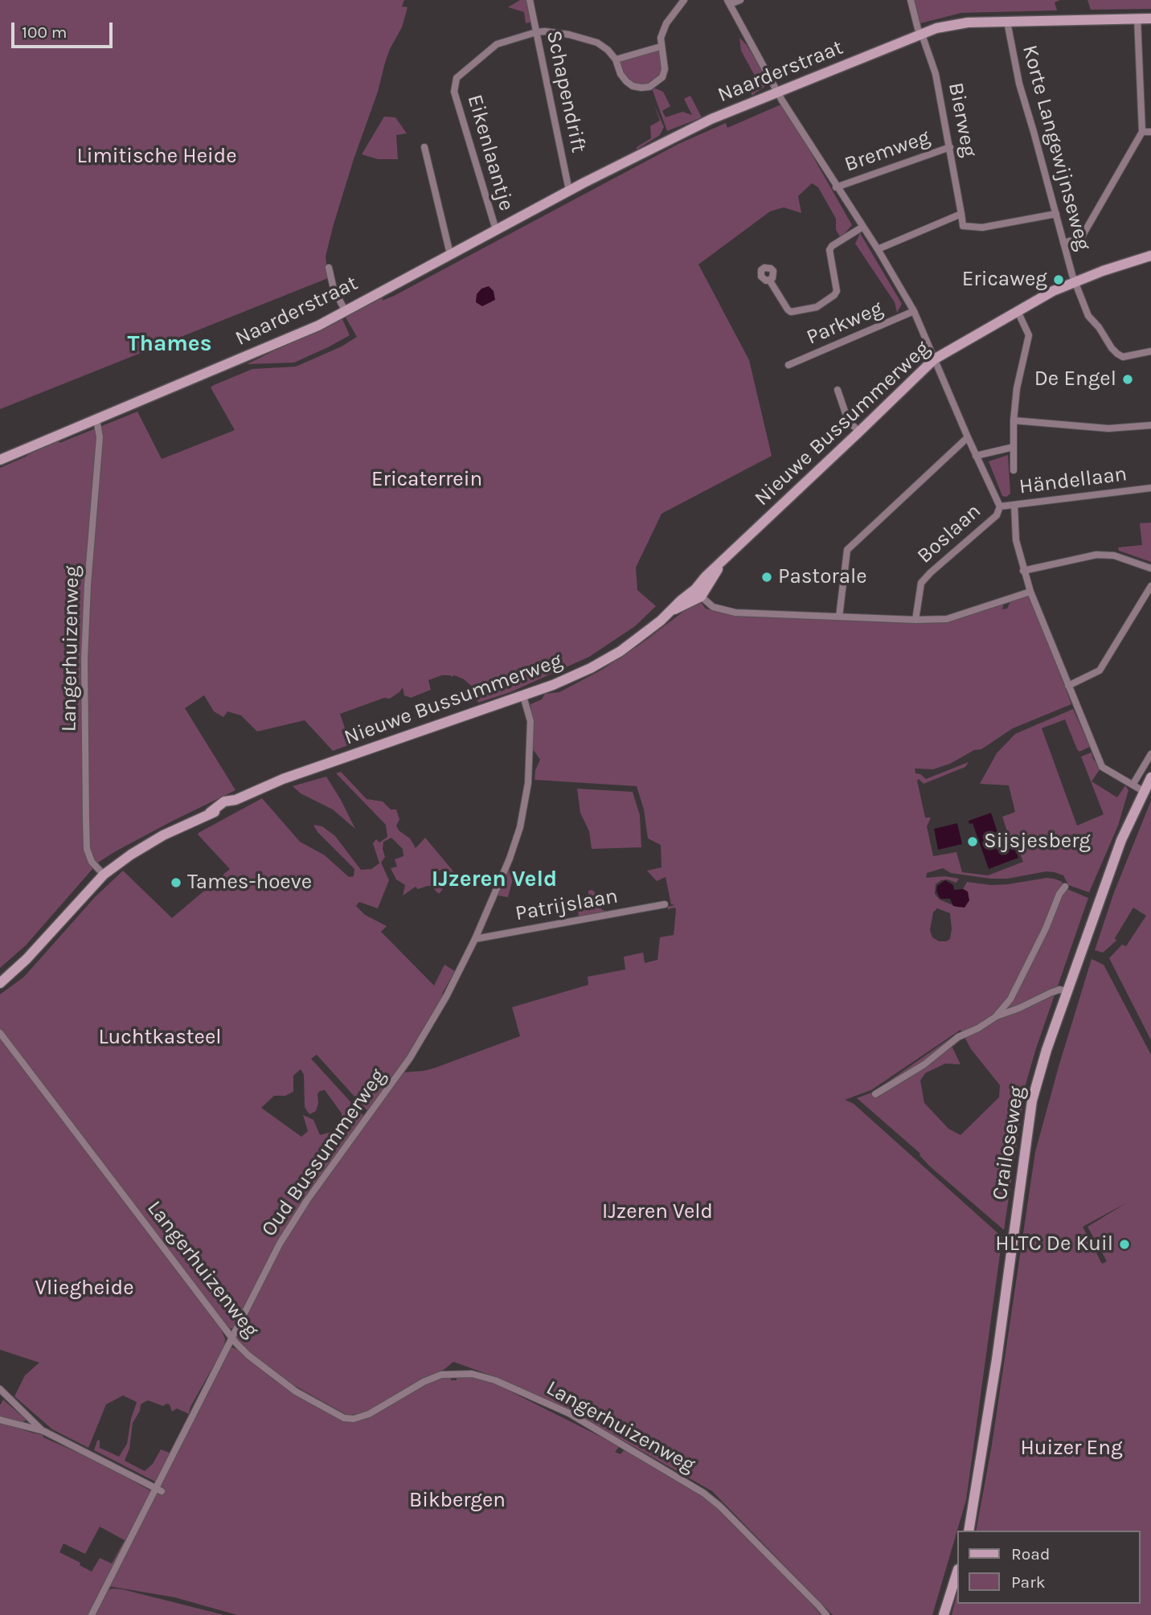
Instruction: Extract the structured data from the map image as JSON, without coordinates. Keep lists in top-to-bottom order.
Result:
{
  "streets": {
    "main road": ["Naarderstraat", "Nieuwe Bussummerweg", "Crailoseweg"],
    "street": [
      "Schapendrift",
      "Bierweg",
      "Korte Langewijnseweg",
      "Bremweg",
      "Eikenlaantje",
      "Parkweg",
      "Händellaan",
      "Boslaan",
      "Langerhuizenweg",
      "Patrijslaan",
      "Oud Bussummerweg"
    ]
  },
  "crossings": [
    ["Naarderstraat", "Schapendrift"],
    ["Naarderstraat", "Bierweg"],
    ["Naarderstraat", "Korte Langewijnseweg"],
    ["Naarderstraat", "Eikenlaantje"],
    ["Naarderstraat", "Langerhuizenweg"],
    ["Schapendrift", "Eikenlaantje"],
    ["Bierweg", "Bremweg"],
    ["Korte Langewijnseweg", "Nieuwe Bussummerweg"],
    ["Nieuwe Bussummerweg", "Langerhuizenweg"],
    ["Nieuwe Bussummerweg", "Oud Bussummerweg"],
    ["Händellaan", "Boslaan"],
    ["Langerhuizenweg", "Oud Bussummerweg"],
    ["Patrijslaan", "Oud Bussummerweg"]
  ],
  "districts": ["Thames", "IJzeren Veld"],
  "parks": [
    "Limitische Heide",
    "Ericaterrein",
    "Luchtkasteel",
    "IJzeren Veld",
    "Vliegheide",
    "Huizer Eng",
    "Bikbergen"
  ],
  "places": [
    "Ericaweg",
    "De Engel",
    "Pastorale",
    "Sijsjesberg",
    "Tames-hoeve",
    "HLTC De Kuil"
  ],
  "legend": ["Road", "Park"],
  "scale_bar": "100 m"
}
